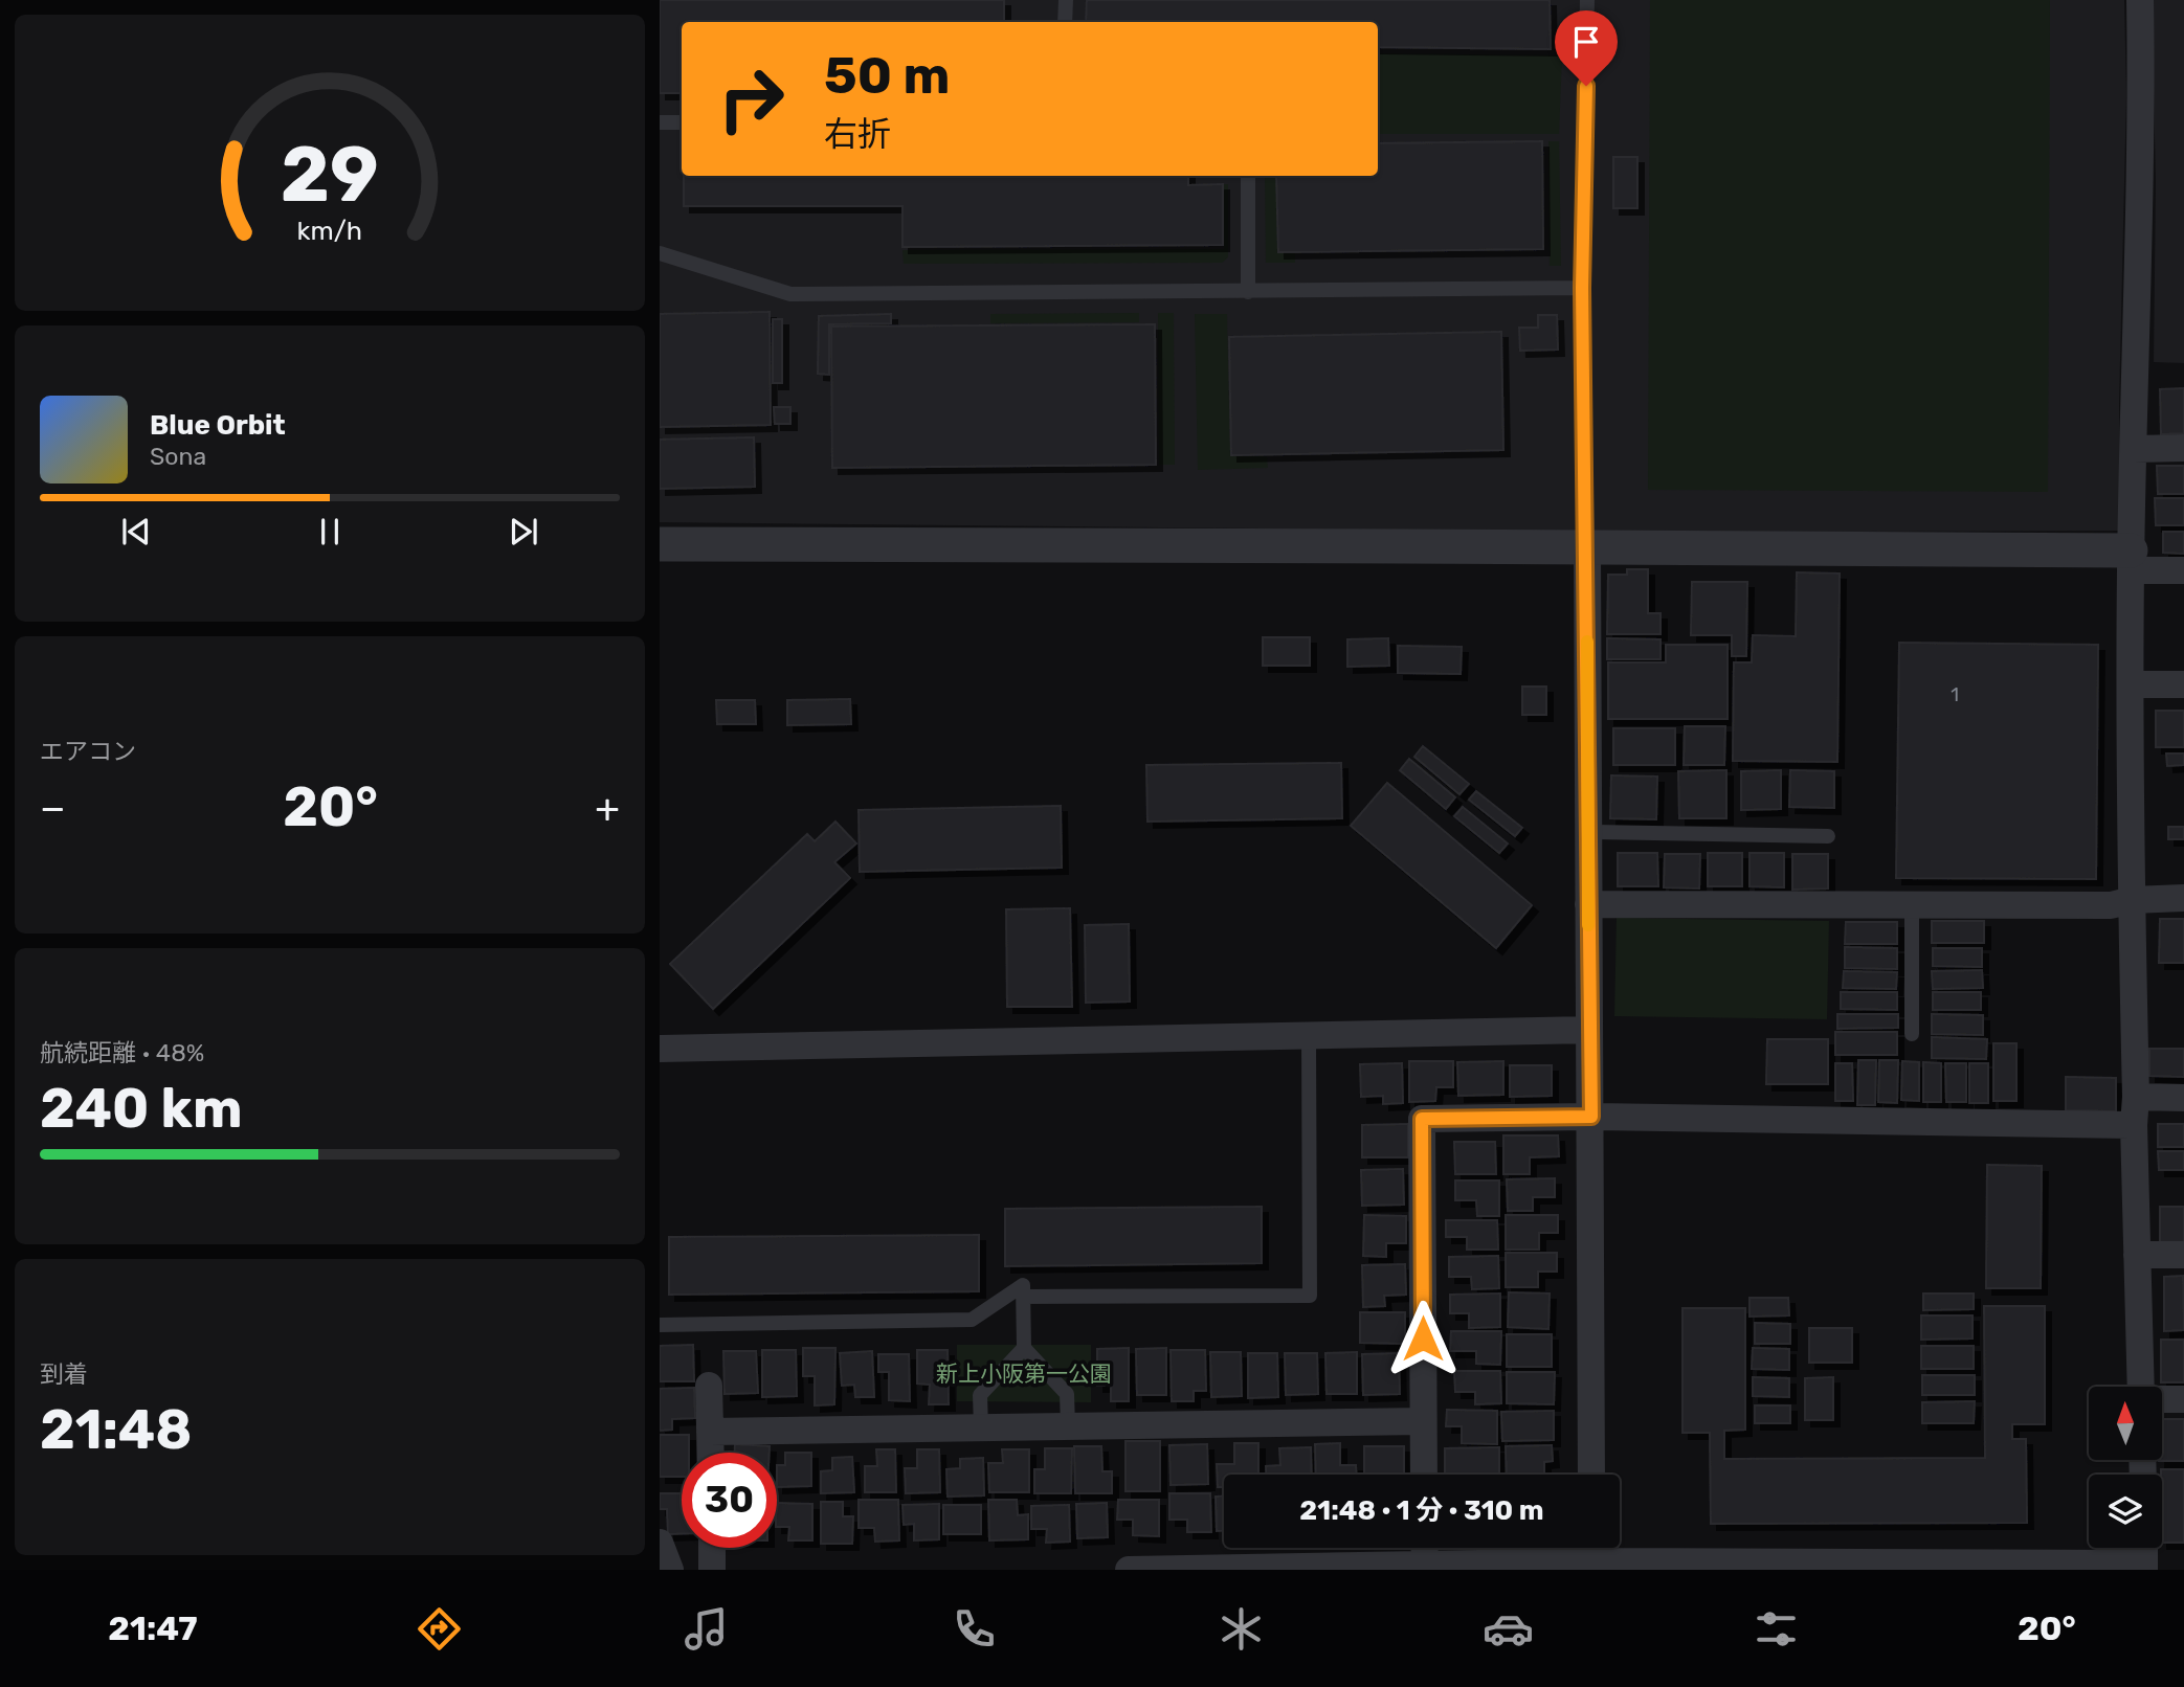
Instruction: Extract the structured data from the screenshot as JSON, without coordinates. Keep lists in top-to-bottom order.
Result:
{
  "parks": ["新上小阪第一公園"],
  "house_numbers": ["1"],
  "north": "top",
  "page": {
    "turn": ["50 m", "右折"],
    "song": ["Blue Orbit", "Sona"],
    "tile": [
      "エアコン",
      ["航続距離 · 48%", "240 km"],
      ["到着", "21:48"]
    ],
    "heat": ["−", "20°", "+"],
    "limit": "30",
    "trip": "21:48 · 1 分 · 310 m",
    "tabs": ["21:47", "20°"],
    "gauge": ["29", "km/h"]
  }
}
